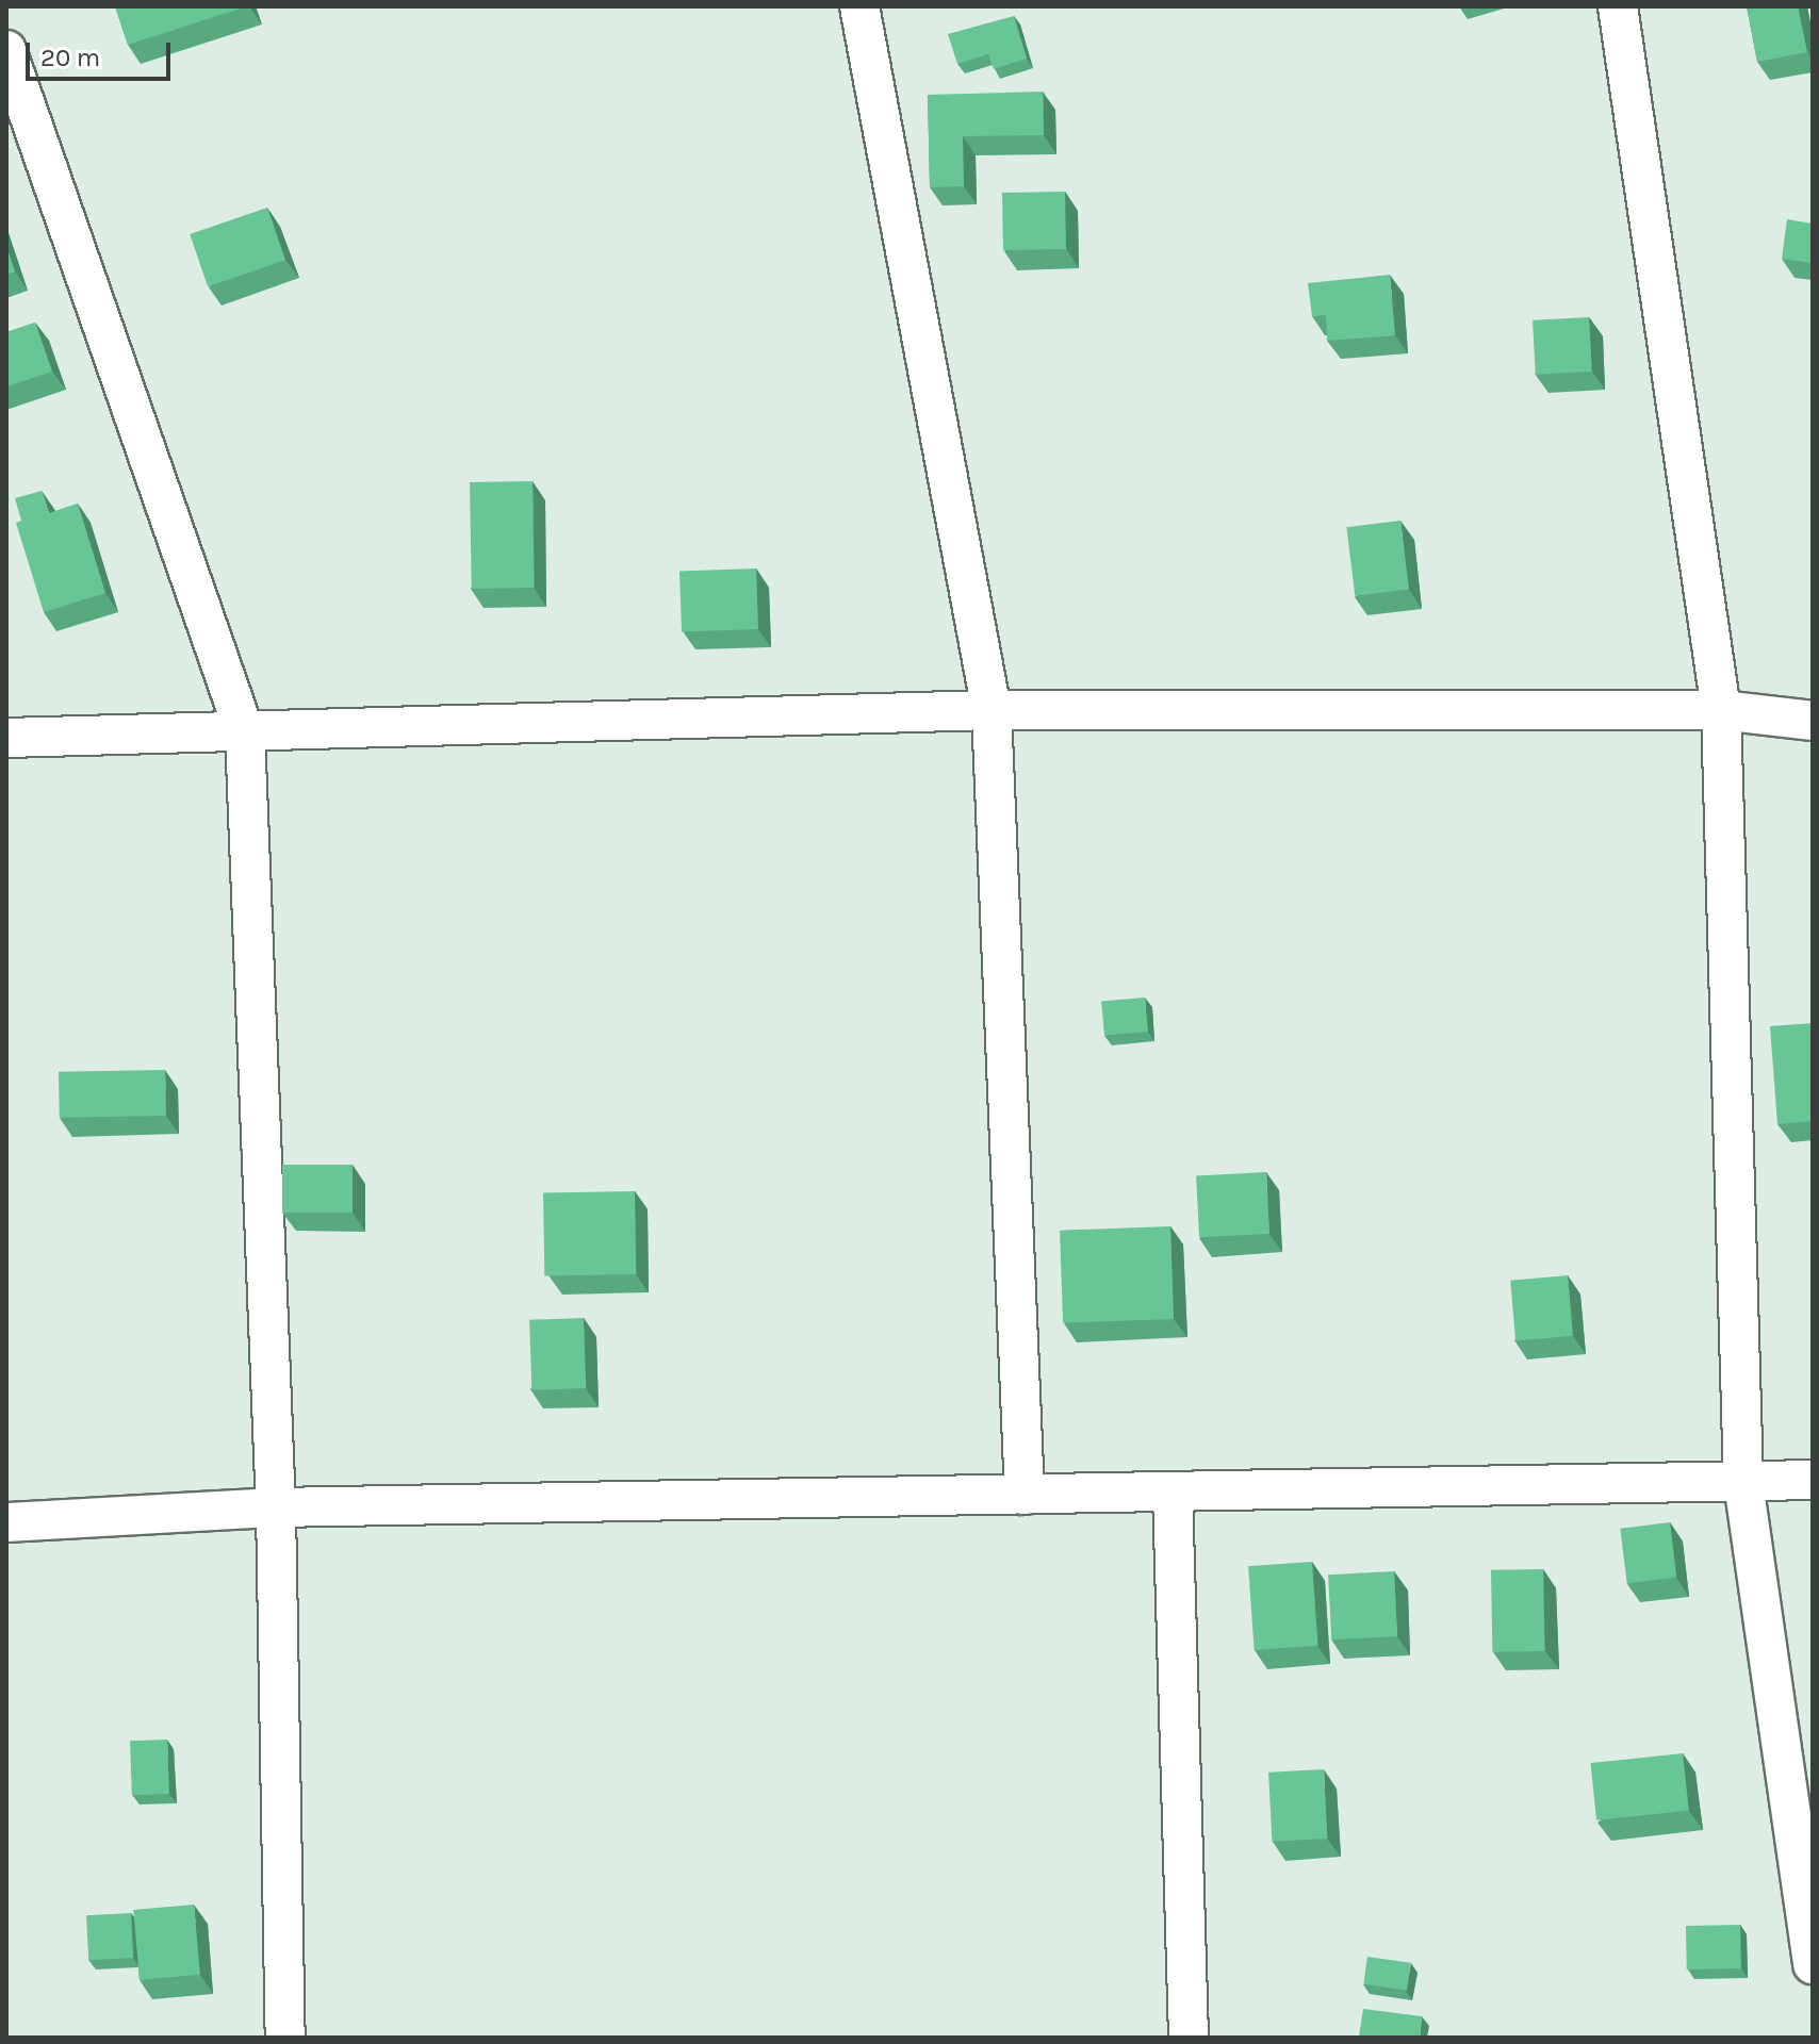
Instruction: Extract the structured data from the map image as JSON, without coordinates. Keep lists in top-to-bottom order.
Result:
{
  "scale_bar": "20 m"
}
